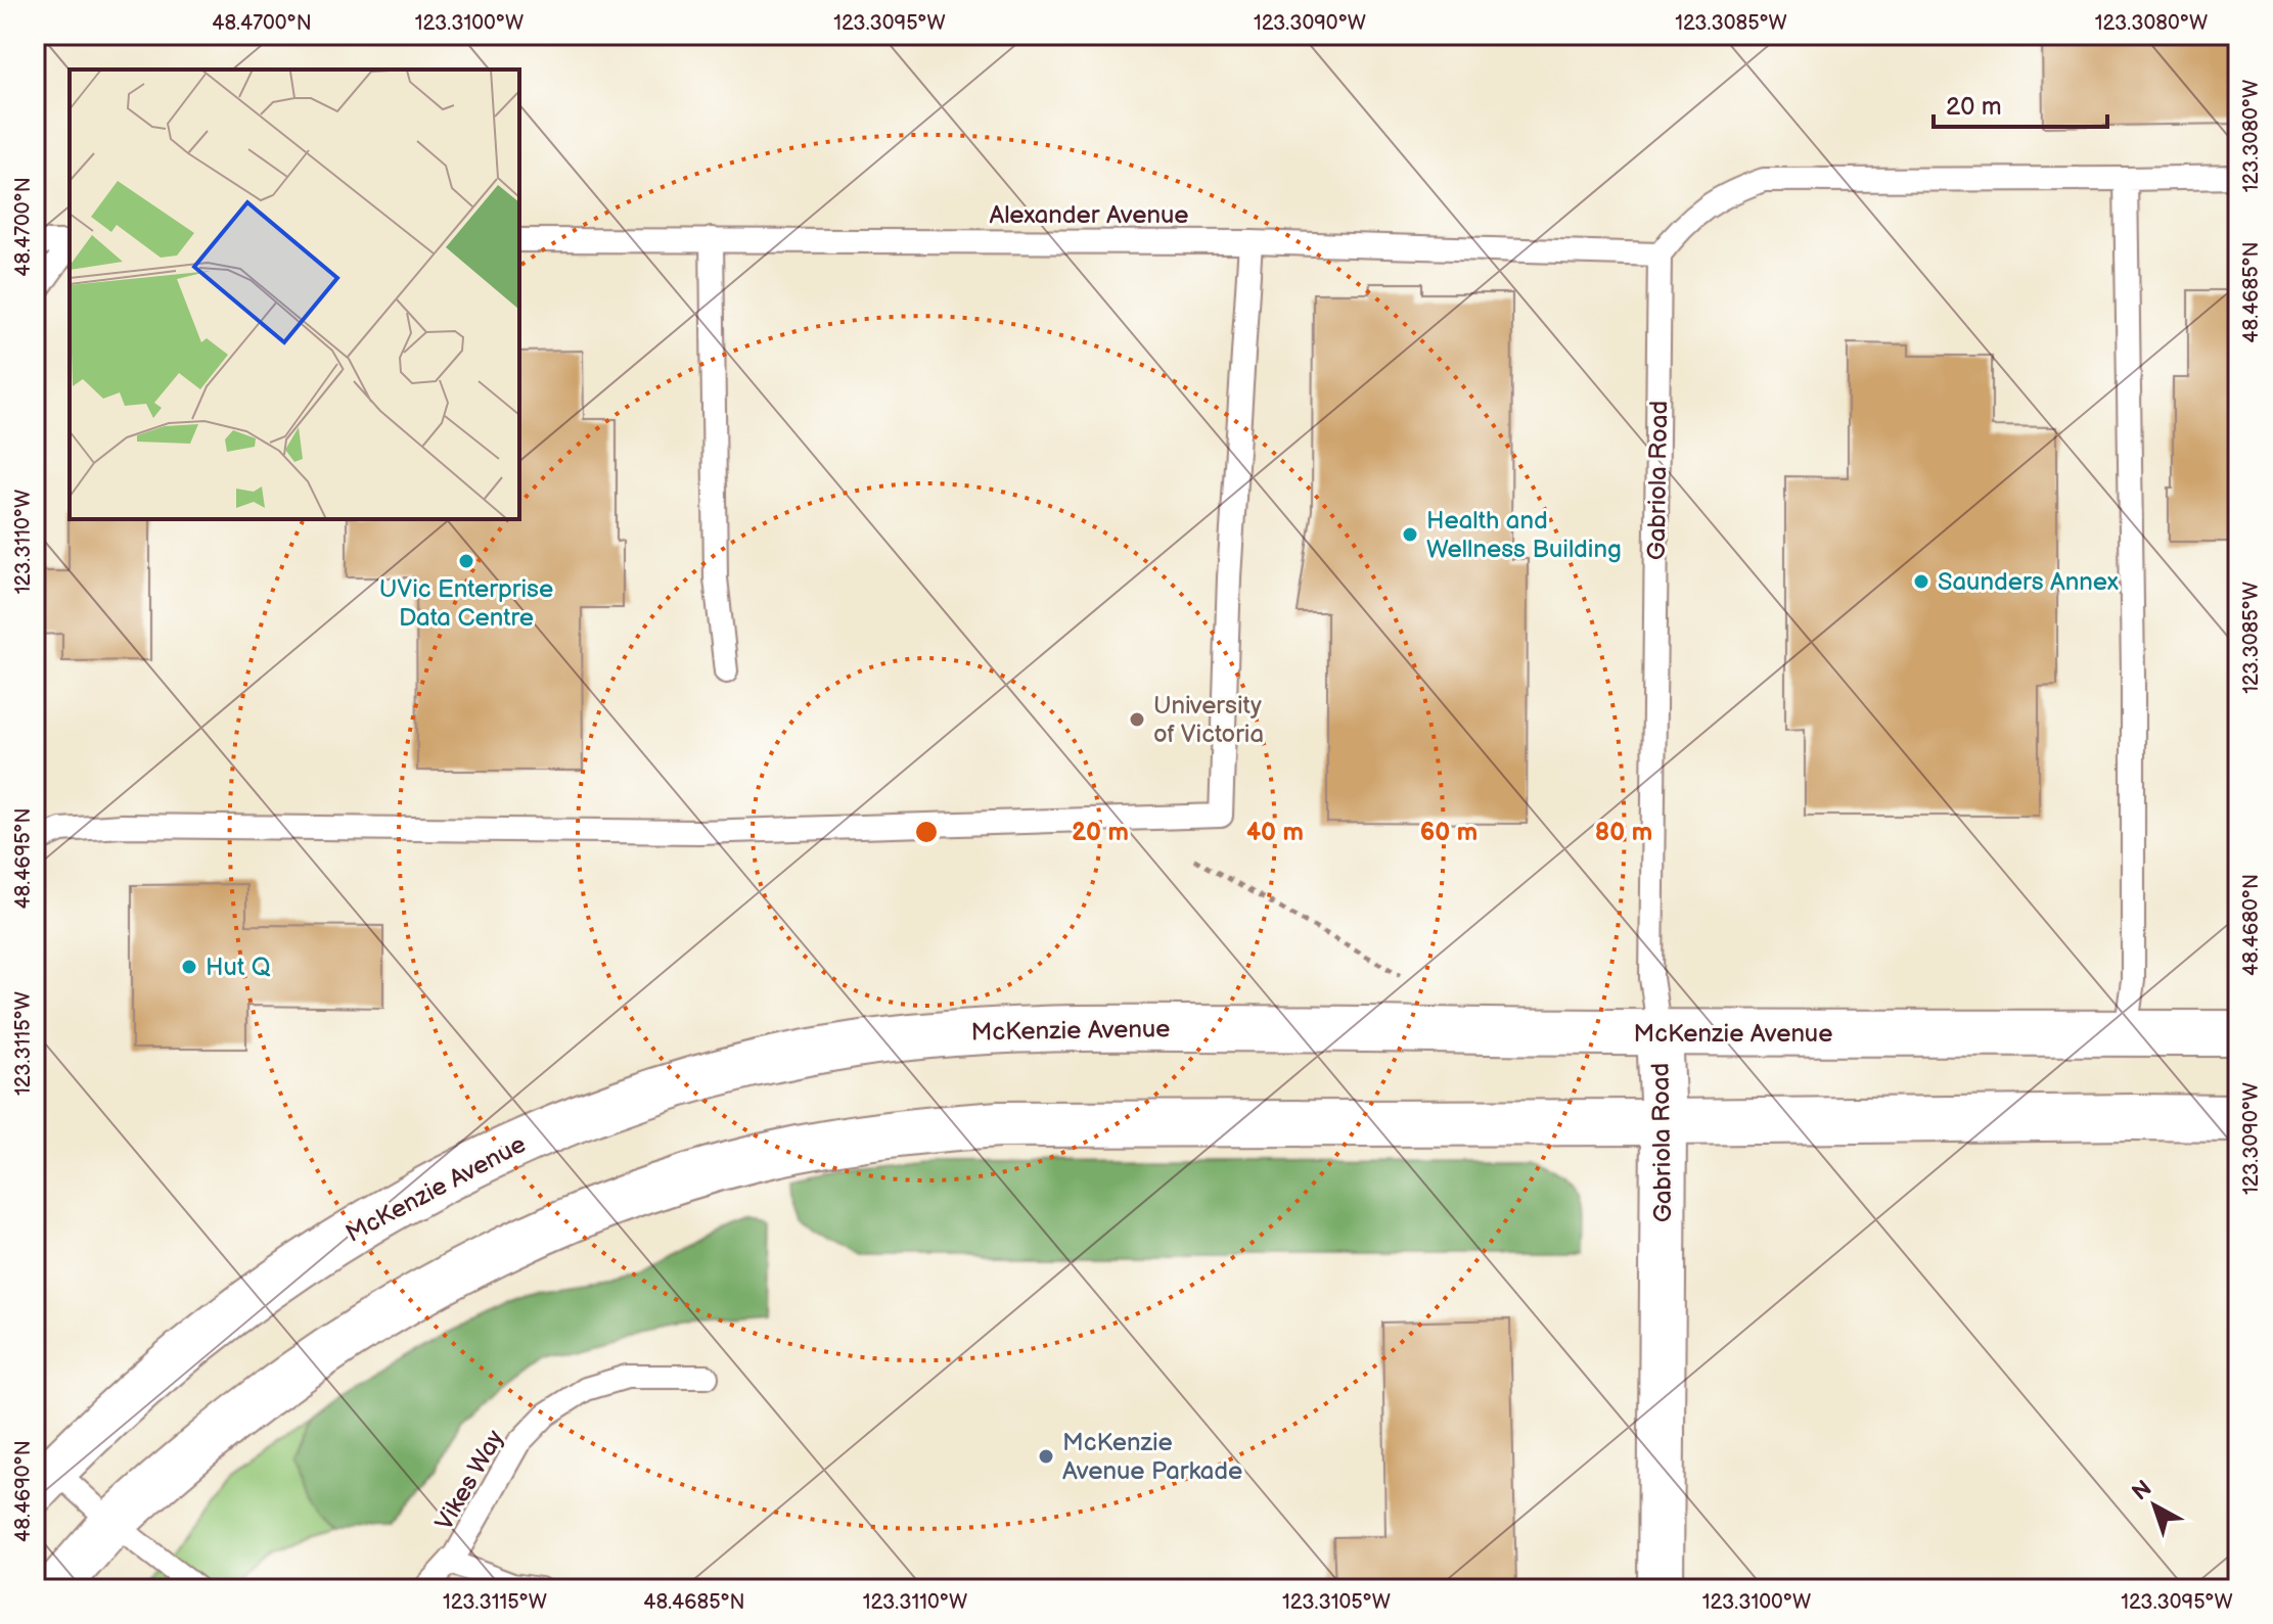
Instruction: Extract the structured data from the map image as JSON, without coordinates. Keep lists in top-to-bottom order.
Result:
{
  "streets": {
    "main road": ["Gabriola Road", "McKenzie Avenue"],
    "lane": ["Alexander Avenue", "Vikes Way"]
  },
  "crossings": [
    ["Alexander Avenue", "Gabriola Road"],
    ["Gabriola Road", "McKenzie Avenue"]
  ],
  "places": [
    "Health and Wellness Building",
    "UVic Enterprise Data Centre",
    "Saunders Annex",
    "University of Victoria",
    "Hut Q",
    "McKenzie Avenue Parkade"
  ],
  "scale_bar": "20 m",
  "north": "top left",
  "coordinates": [
    "48.4700°N",
    "123.3100°W",
    "123.3095°W",
    "123.3090°W",
    "123.3085°W",
    "123.3080°W",
    "48.4685°N",
    "123.3110°W",
    "48.4695°N",
    "48.4680°N",
    "123.3115°W",
    "48.4690°N",
    "123.3105°W"
  ],
  "rings": [
    "20 m",
    "40 m",
    "60 m",
    "80 m"
  ]
}
